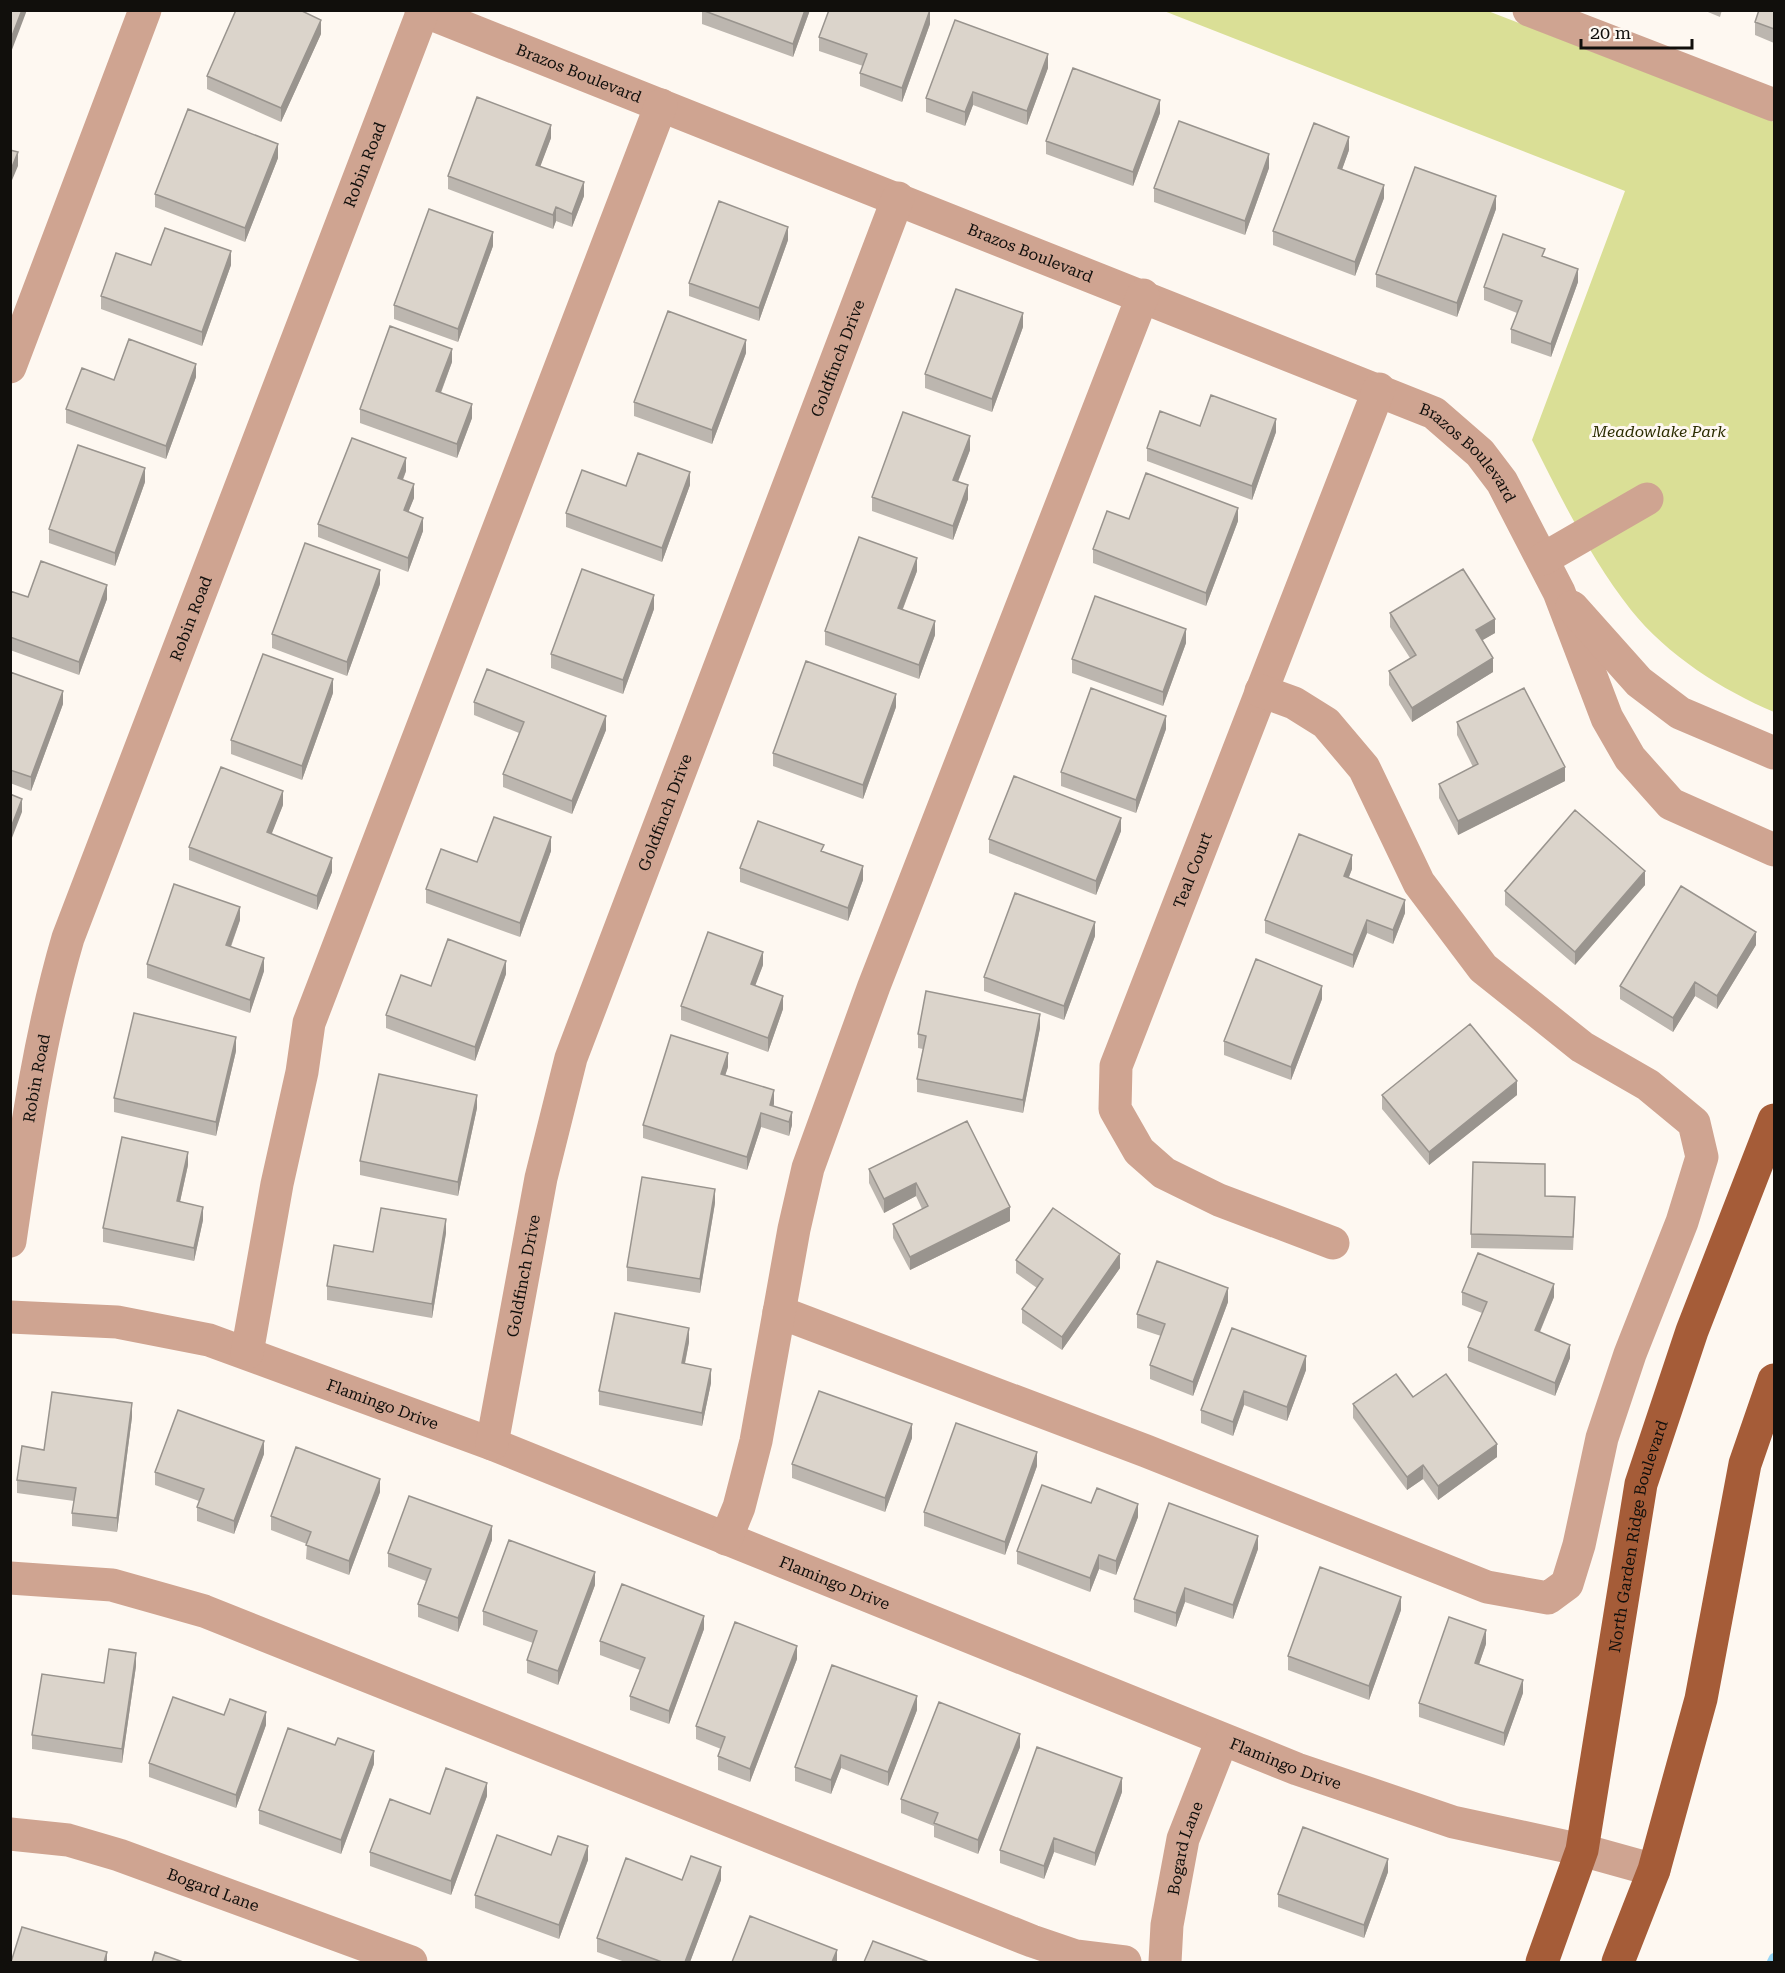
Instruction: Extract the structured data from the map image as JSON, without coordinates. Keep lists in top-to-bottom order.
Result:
{
  "streets": {
    "main road": ["North Garden Ridge Boulevard"],
    "street": [
      "Brazos Boulevard",
      "Robin Road",
      "Goldfinch Drive",
      "Teal Court",
      "Flamingo Drive",
      "Bogard Lane"
    ]
  },
  "crossings": [
    ["Brazos Boulevard", "Robin Road"],
    ["Brazos Boulevard", "Goldfinch Drive"],
    ["Brazos Boulevard", "Teal Court"],
    ["Goldfinch Drive", "Flamingo Drive"],
    ["Flamingo Drive", "North Garden Ridge Boulevard"],
    ["Flamingo Drive", "Bogard Lane"]
  ],
  "parks": ["Meadowlake Park"],
  "scale_bar": "20 m"
}
